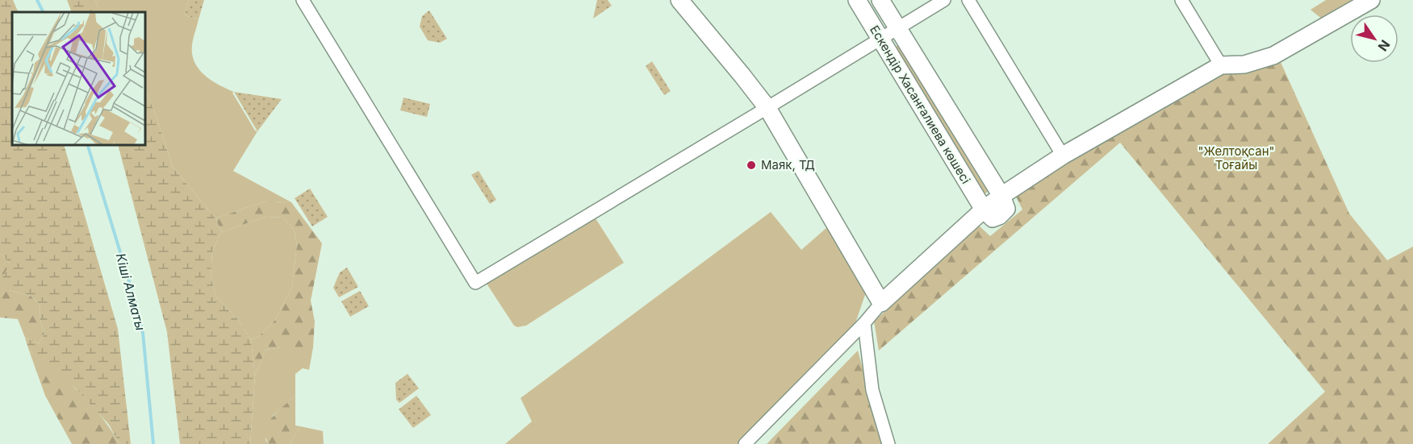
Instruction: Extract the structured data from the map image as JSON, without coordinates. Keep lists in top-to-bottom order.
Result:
{
  "streets": {
    "street": ["Ескендір Хасанғалиева көшесі"]
  },
  "water": ["Кіші Алматы"],
  "parks": ["\"Желтоқсан\" Тоғайы"],
  "places": ["Маяк, ТД"],
  "north": "bottom right"
}
